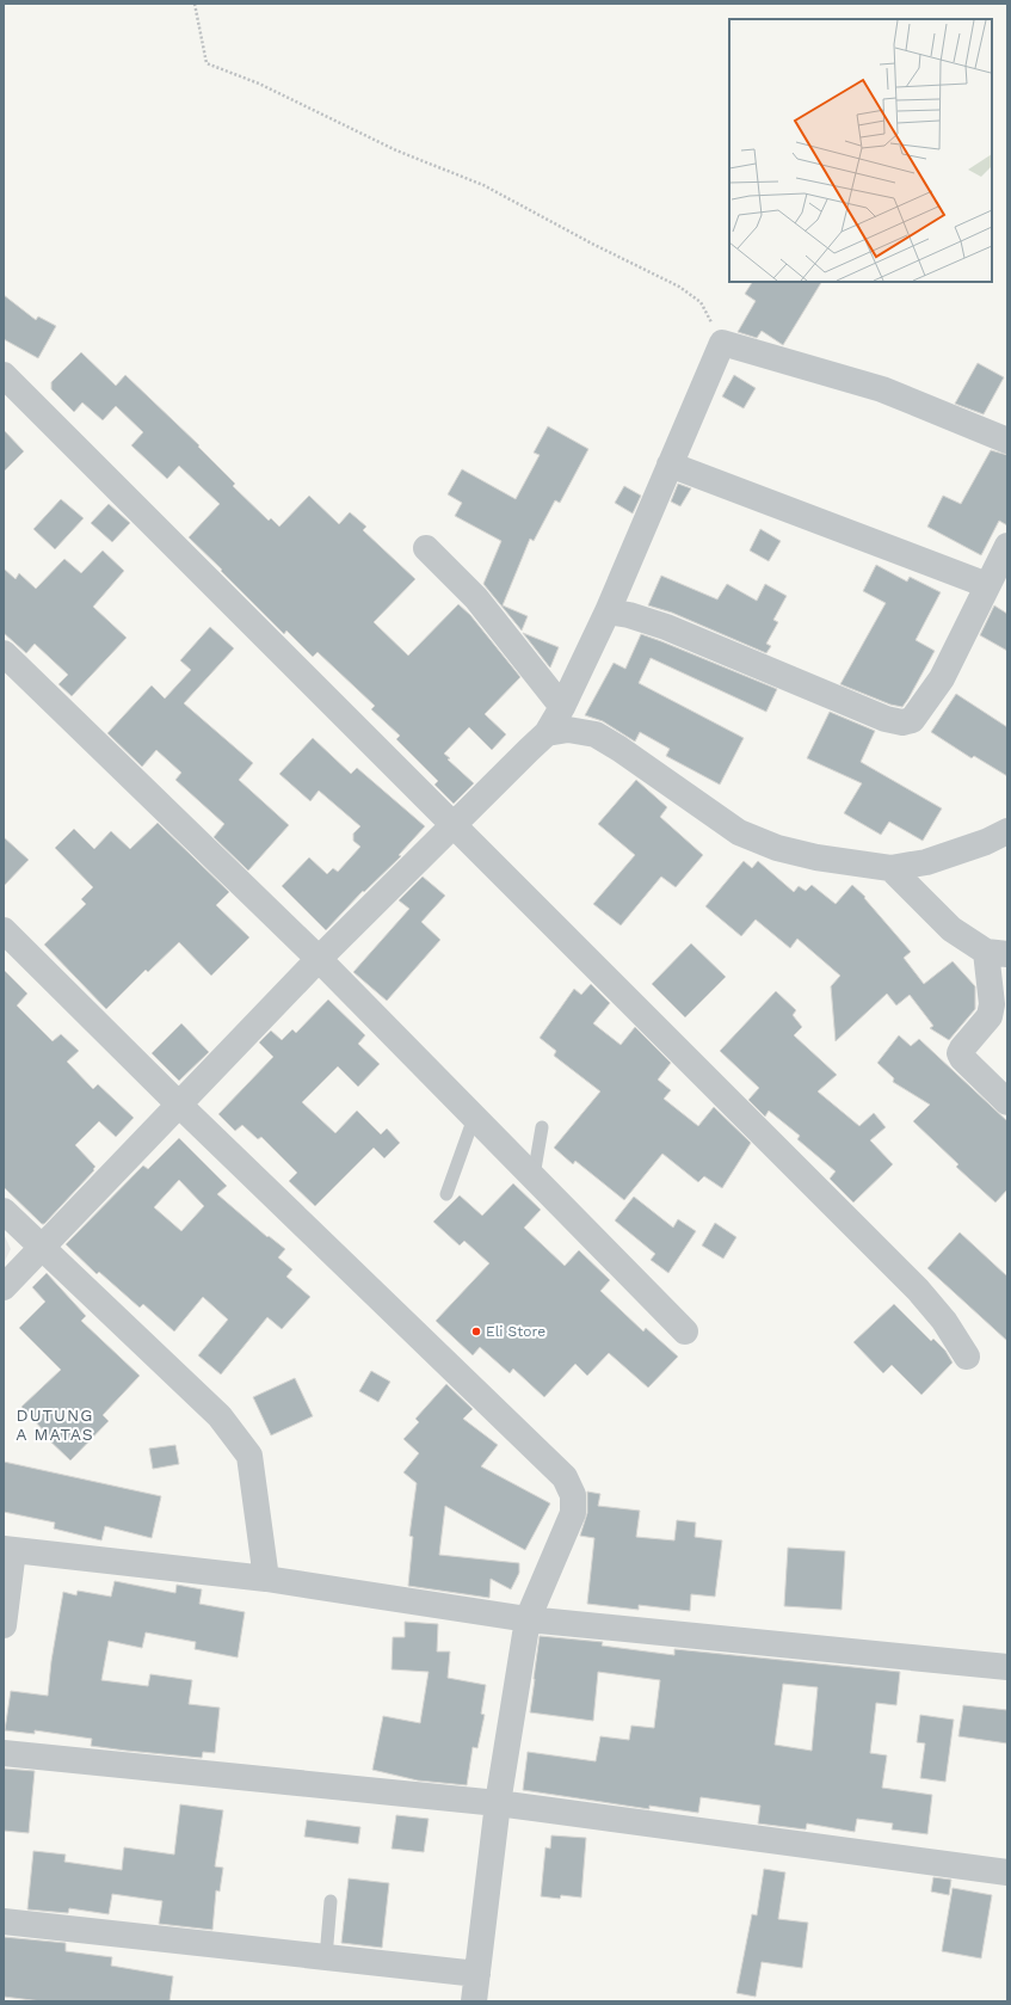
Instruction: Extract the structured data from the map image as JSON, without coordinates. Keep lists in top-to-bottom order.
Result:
{
  "districts": ["DUTUNG A MATAS"],
  "places": ["Eli Store"]
}
